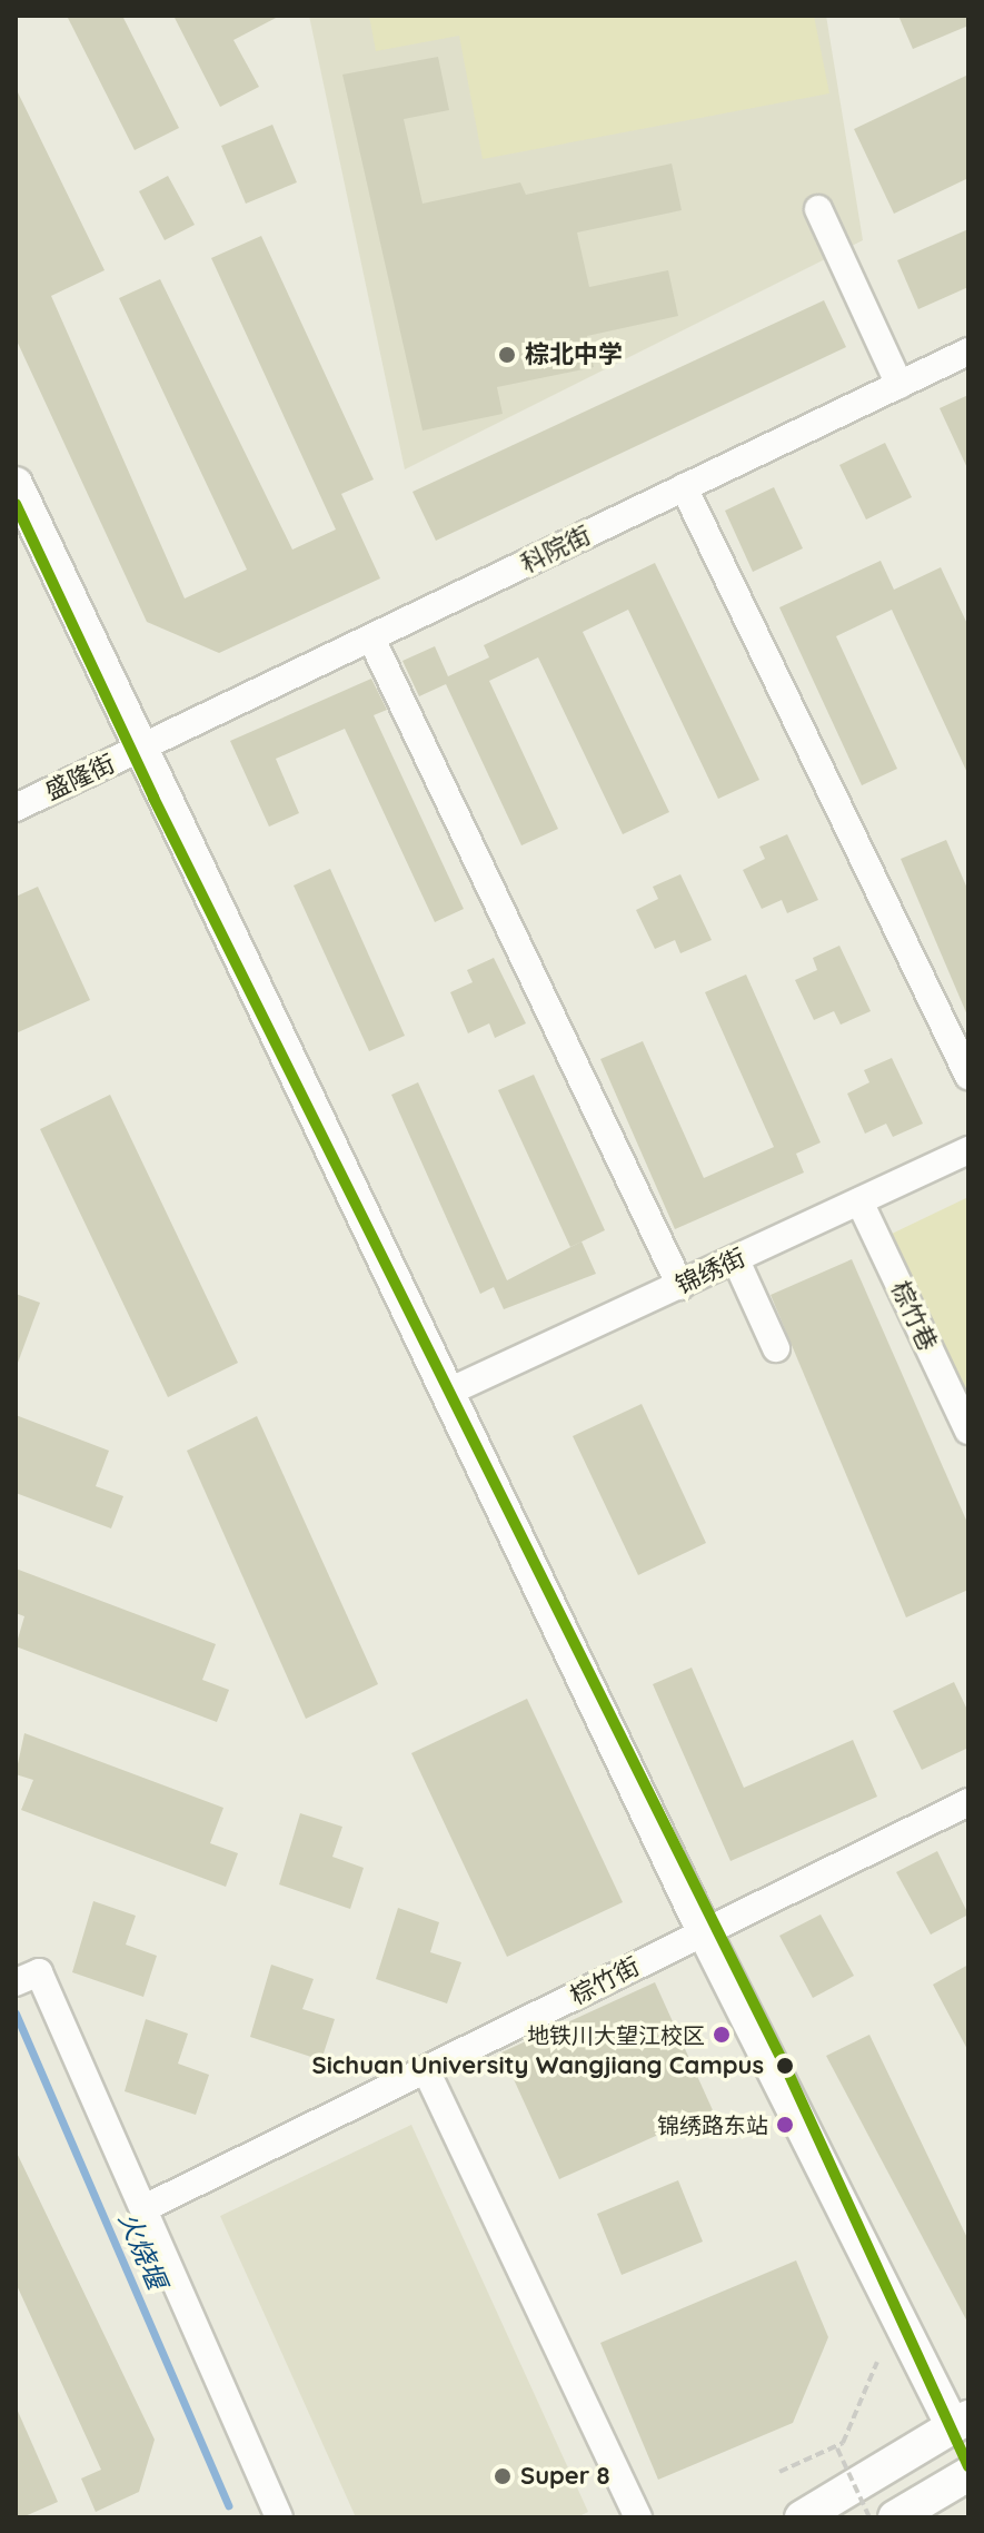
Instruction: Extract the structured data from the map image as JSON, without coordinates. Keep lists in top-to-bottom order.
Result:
{
  "streets": {
    "street": [
      "科院街",
      "盛隆街",
      "锦绣街",
      "棕竹巷",
      "棕竹街"
    ]
  },
  "crossings": [
    ["科院街", "盛隆街"],
    ["锦绣街", "棕竹巷"]
  ],
  "water": ["火烧堰"],
  "places": [
    "棕北中学",
    "地铁川大望江校区",
    "Sichuan University Wangjiang Campus",
    "锦绣路东站",
    "Super 8"
  ],
  "lines": ["metro line 8"]
}
